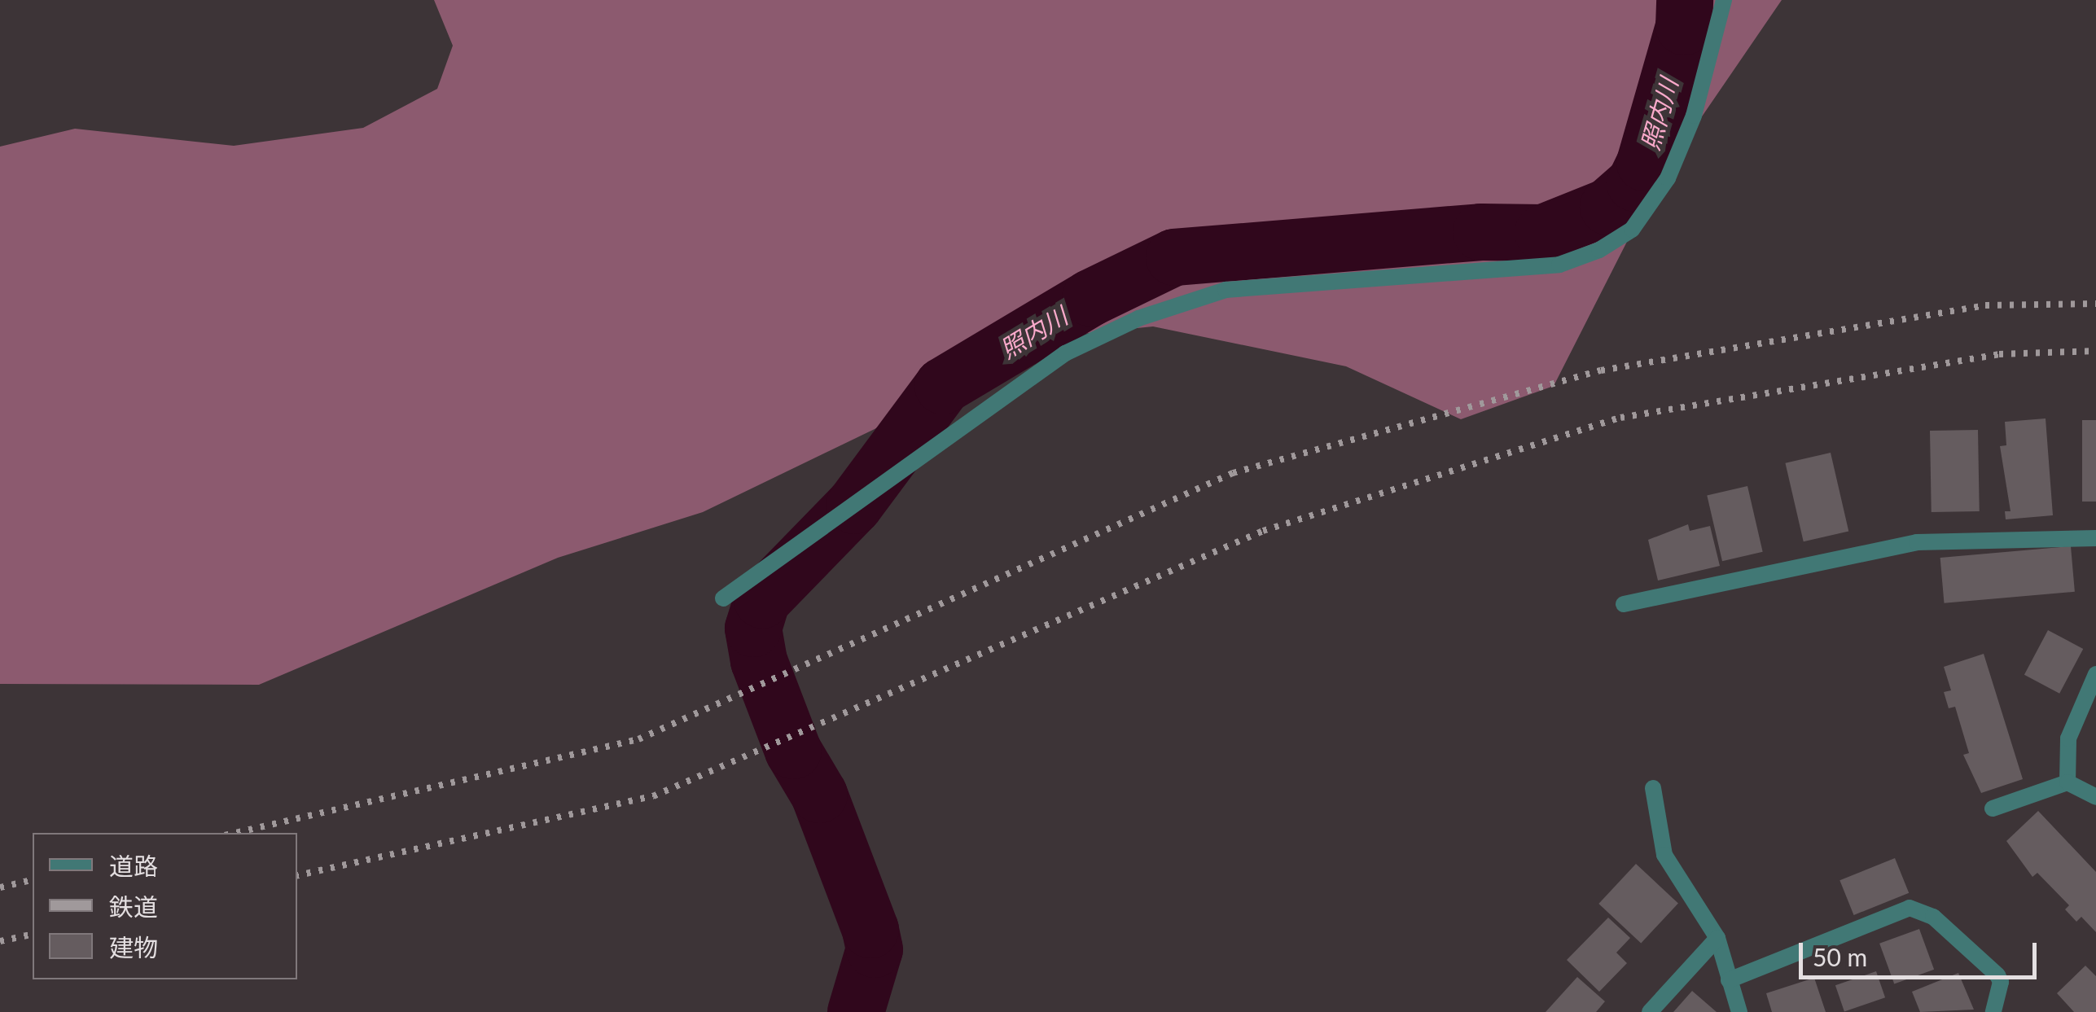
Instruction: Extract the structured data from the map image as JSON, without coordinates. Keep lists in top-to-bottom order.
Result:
{
  "water": ["照内川"],
  "legend": ["道路", "鉄道", "建物"],
  "scale_bar": "50 m"
}
